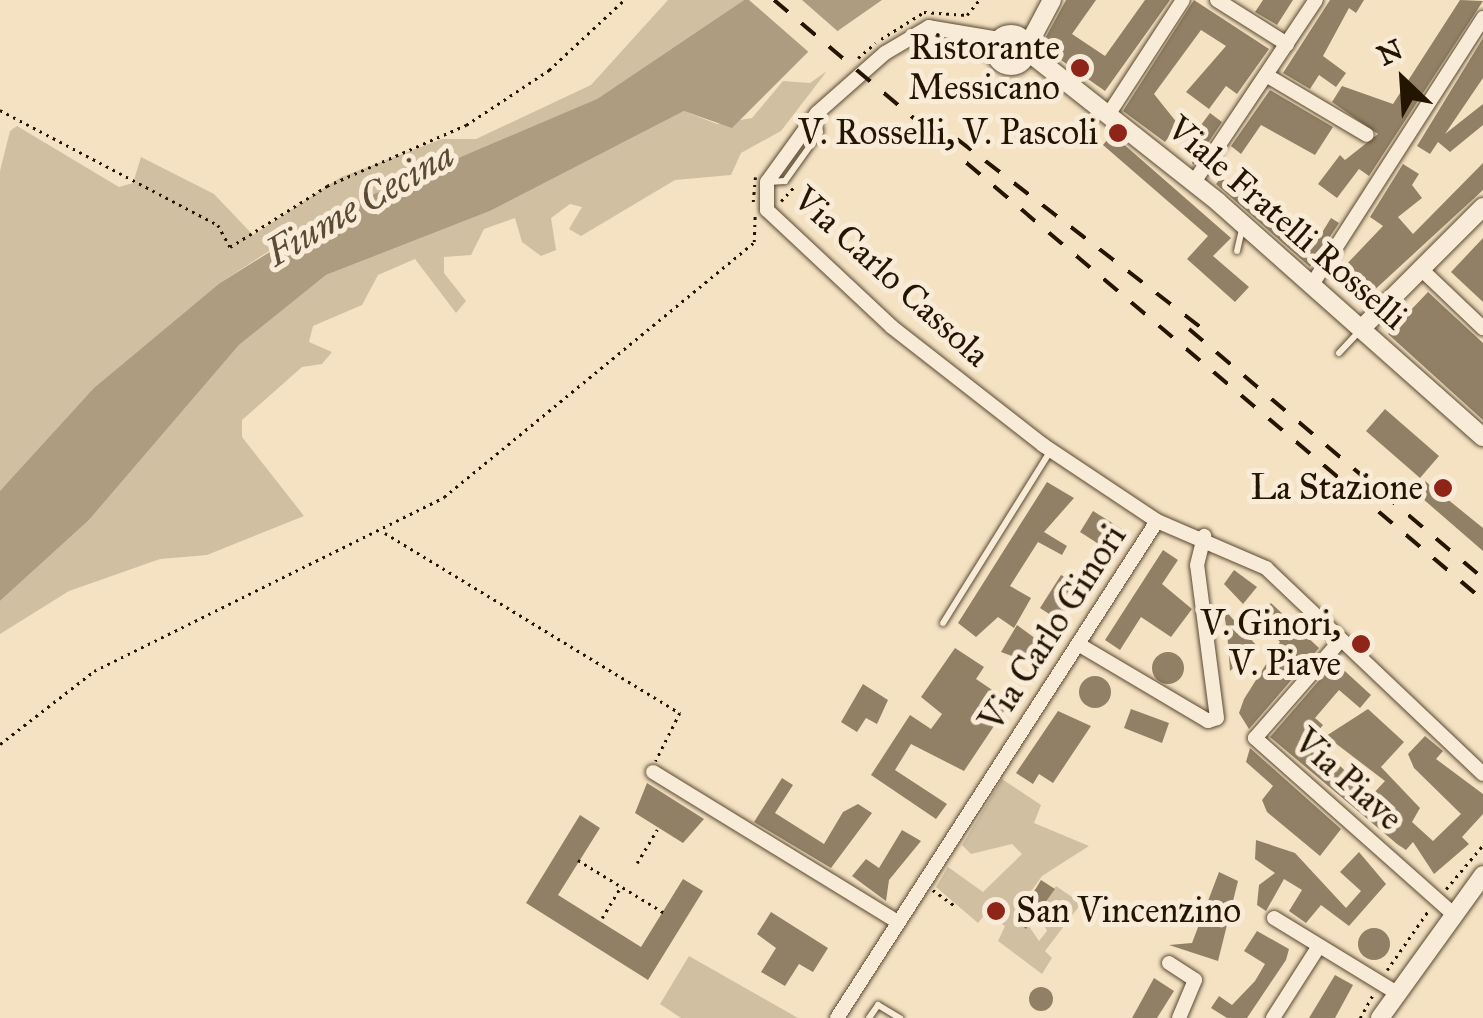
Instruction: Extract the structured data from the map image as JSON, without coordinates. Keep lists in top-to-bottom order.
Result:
{
  "streets": {
    "street": [
      "Viale Fratelli Rosselli",
      "Via Carlo Cassola",
      "Via Carlo Ginori",
      "Via Piave"
    ]
  },
  "crossings": [
    ["Via Carlo Cassola", "Via Carlo Ginori"],
    ["Via Carlo Ginori", "Via Piave"]
  ],
  "water": ["Fiume Cecina"],
  "places": [
    "Ristorante Messicano",
    "V. Rosselli, V. Pascoli",
    "La Stazione",
    "V. Ginori, V. Piave",
    "San Vincenzino"
  ],
  "north": "top left"
}
